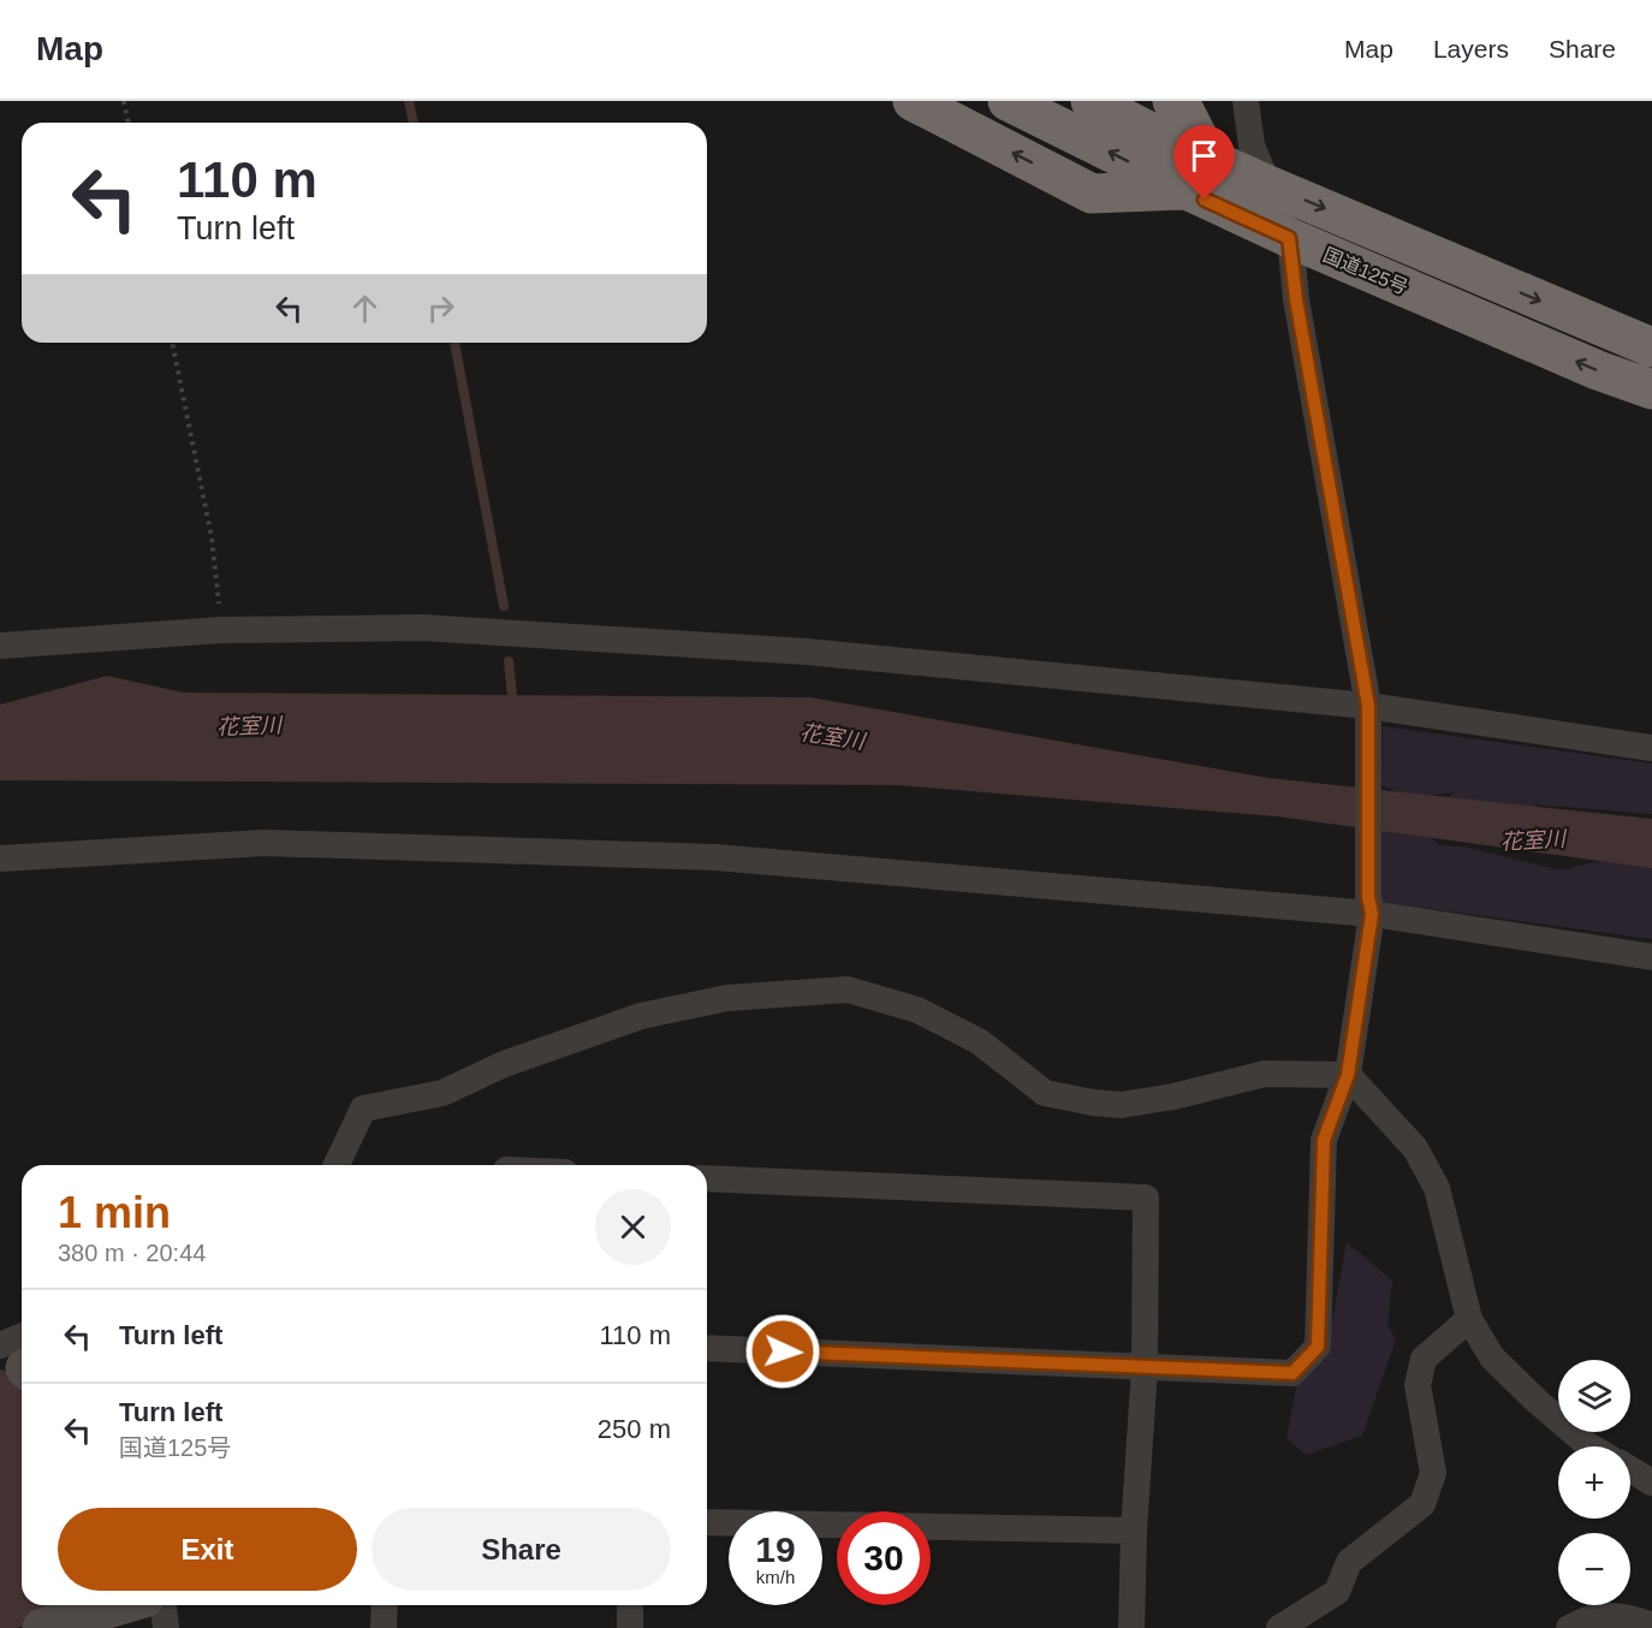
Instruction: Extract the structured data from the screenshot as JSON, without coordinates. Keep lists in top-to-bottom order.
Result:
{
  "streets": {
    "highway": ["国道125号"]
  },
  "water": ["花室川"],
  "page": {
    "header": "Map",
    "nav": ["Map", "Layers", "Share"],
    "turn": ["110 m", "Turn left"],
    "heading": ["1 min", "380 m · 20:44"],
    "list": [
      {
        "name": "Turn left",
        "value": "110 m"
      },
      {
        "name": "Turn left",
        "note": "国道125号",
        "value": "250 m"
      }
    ],
    "map_buttons": ["+", "−"],
    "buttons": ["Exit", "Share"],
    "speed": "19 km/h",
    "limit": "30"
  }
}
